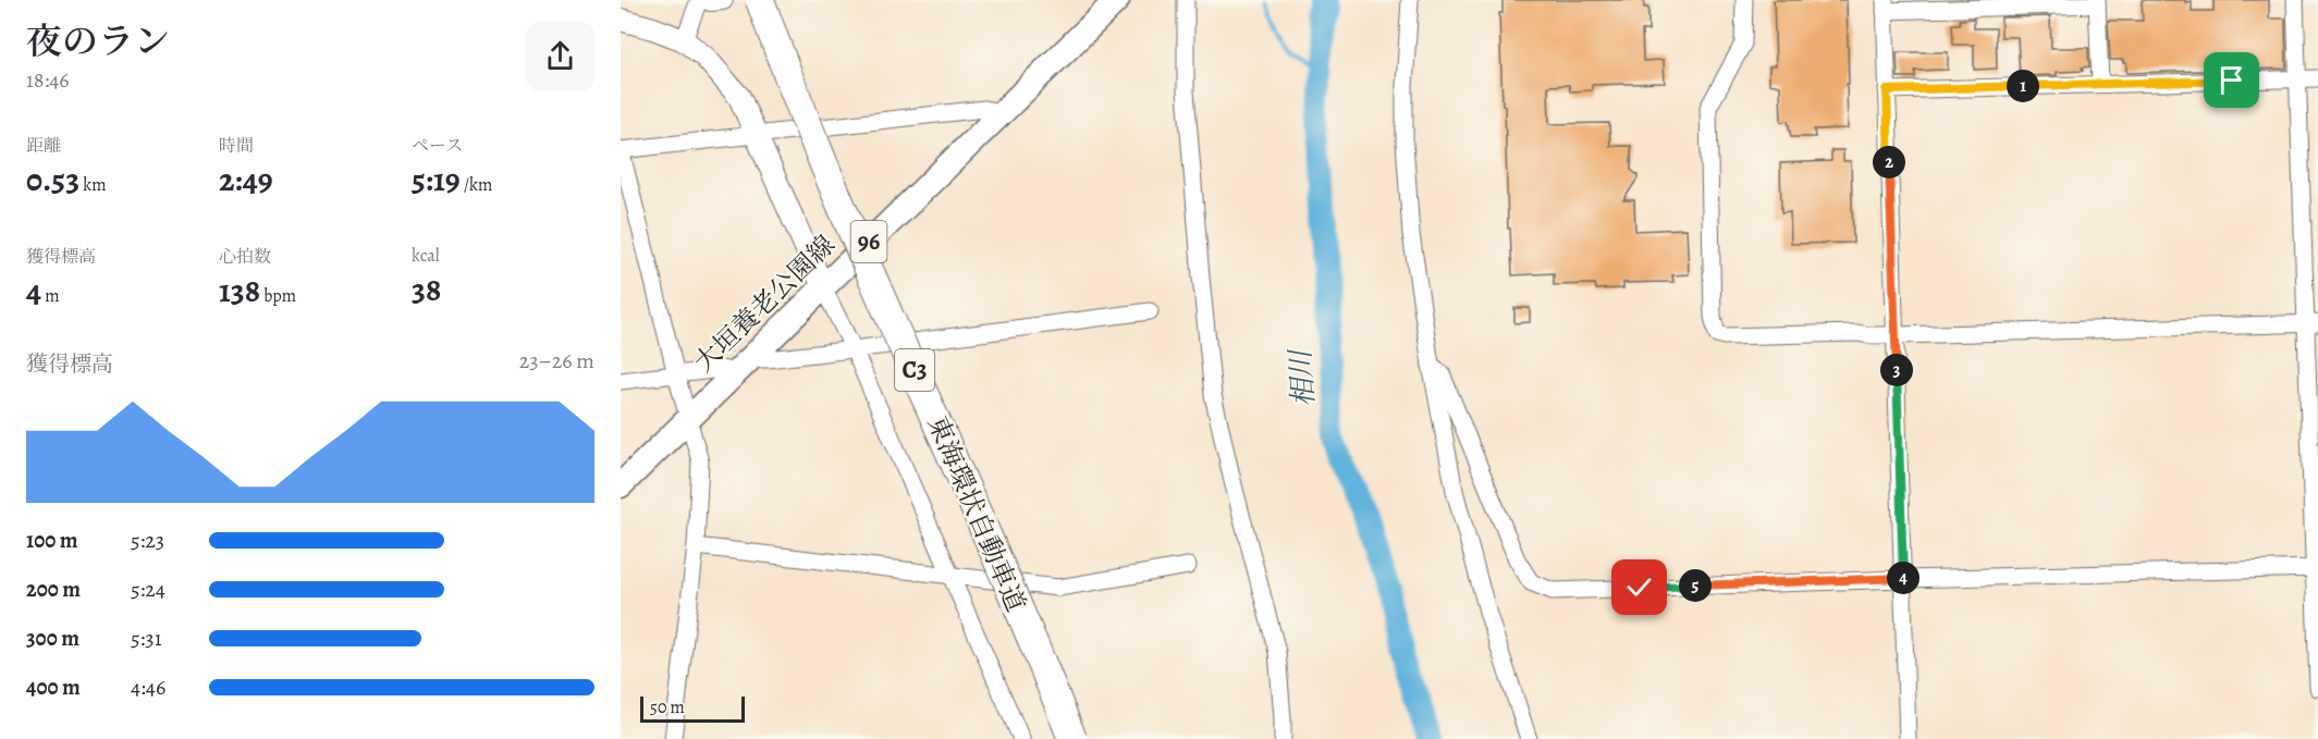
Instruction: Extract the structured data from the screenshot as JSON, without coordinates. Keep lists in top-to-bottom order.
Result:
{
  "streets": {
    "highway": ["C3", "東海環状自動車道"],
    "main road": ["96", "大垣養老公園線"]
  },
  "water": ["相川"],
  "scale_bar": "50 m",
  "page": {
    "heading": ["夜のラン", "18:46"],
    "pins": [
      "1",
      "2",
      "3",
      "4",
      "5"
    ],
    "stats": [
      ["距離", "0.53 km"],
      ["時間", "2:49"],
      ["ペース", "5:19 /km"],
      ["獲得標高", "4 m"],
      ["心拍数", "138 bpm"],
      ["kcal", "38"]
    ],
    "chart": ["獲得標高", "23–26 m"],
    "list": [
      {
        "name": "100 m",
        "note": "5:23"
      },
      {
        "name": "200 m",
        "note": "5:24"
      },
      {
        "name": "300 m",
        "note": "5:31"
      },
      {
        "name": "400 m",
        "note": "4:46"
      }
    ],
    "scale": "50 m"
  }
}
